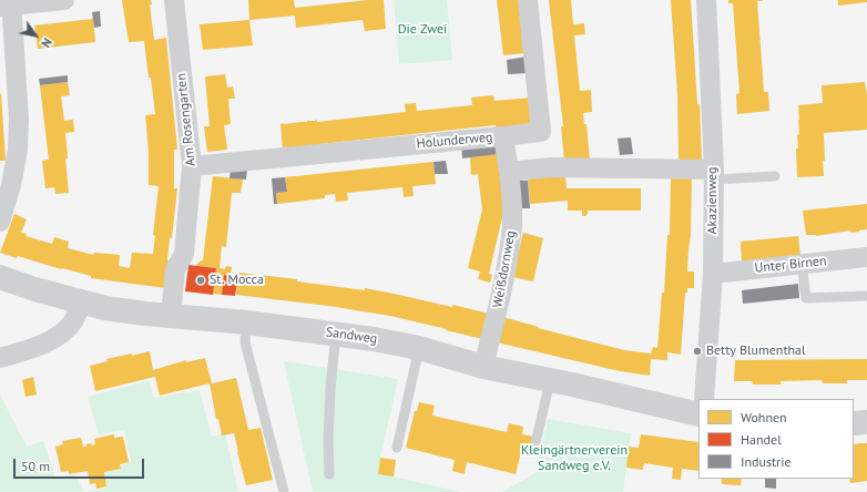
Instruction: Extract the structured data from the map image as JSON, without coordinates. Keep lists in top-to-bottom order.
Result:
{
  "streets": {
    "street": [
      "Am Rosengarten",
      "Holunderweg",
      "Akazienweg",
      "Unter Birnen",
      "Weißdornweg",
      "Sandweg"
    ]
  },
  "crossings": [
    ["Am Rosengarten", "Holunderweg"],
    ["Am Rosengarten", "Sandweg"],
    ["Holunderweg", "Weißdornweg"],
    ["Akazienweg", "Unter Birnen"],
    ["Weißdornweg", "Sandweg"]
  ],
  "parks": ["Die Zwei", "Kleingärtnerverein Sandweg e.V."],
  "places": ["St. Mocca", "Betty Blumenthal"],
  "legend": ["Wohnen", "Handel", "Industrie"],
  "scale_bar": "50 m",
  "north": "bottom right"
}
